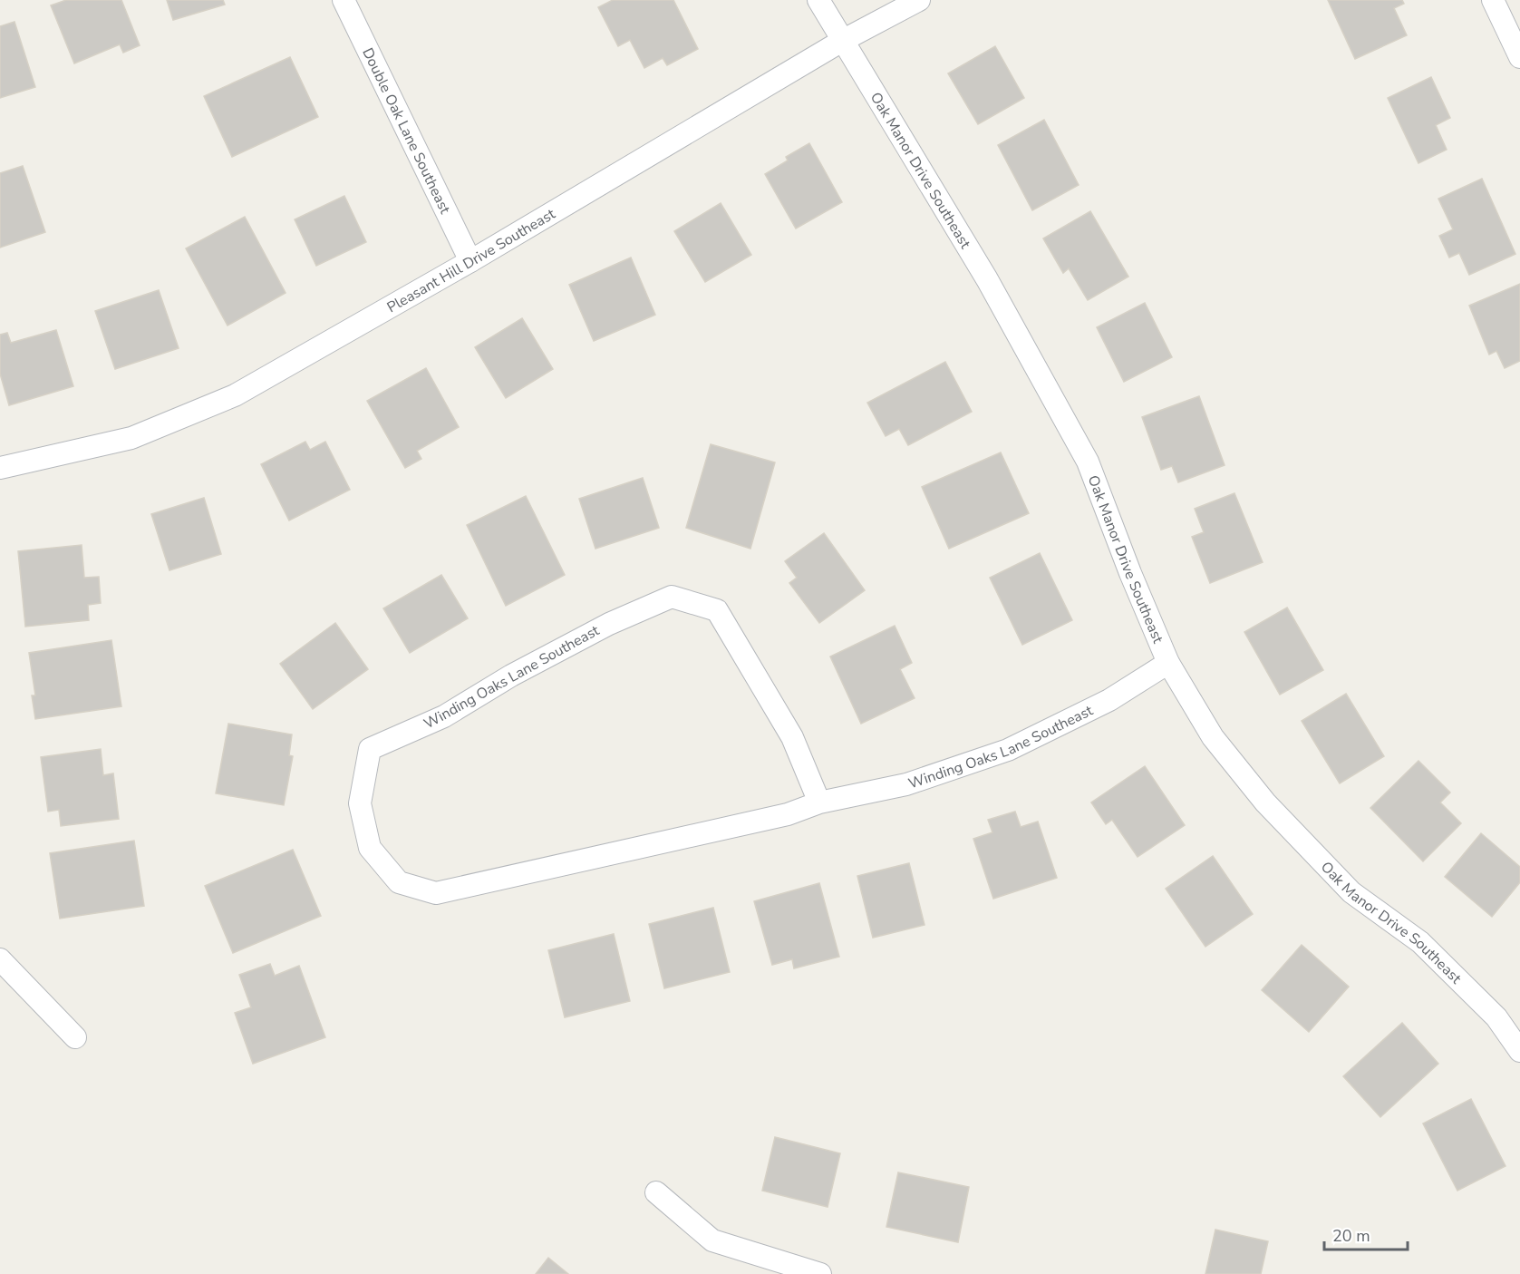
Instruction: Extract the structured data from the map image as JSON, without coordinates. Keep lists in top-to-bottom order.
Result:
{
  "streets": {
    "street": [
      "Double Oak Lane Southeast",
      "Oak Manor Drive Southeast",
      "Pleasant Hill Drive Southeast",
      "Winding Oaks Lane Southeast"
    ]
  },
  "crossings": [
    ["Double Oak Lane Southeast", "Pleasant Hill Drive Southeast"],
    ["Oak Manor Drive Southeast", "Pleasant Hill Drive Southeast"],
    ["Oak Manor Drive Southeast", "Winding Oaks Lane Southeast"]
  ],
  "scale_bar": "20 m"
}
